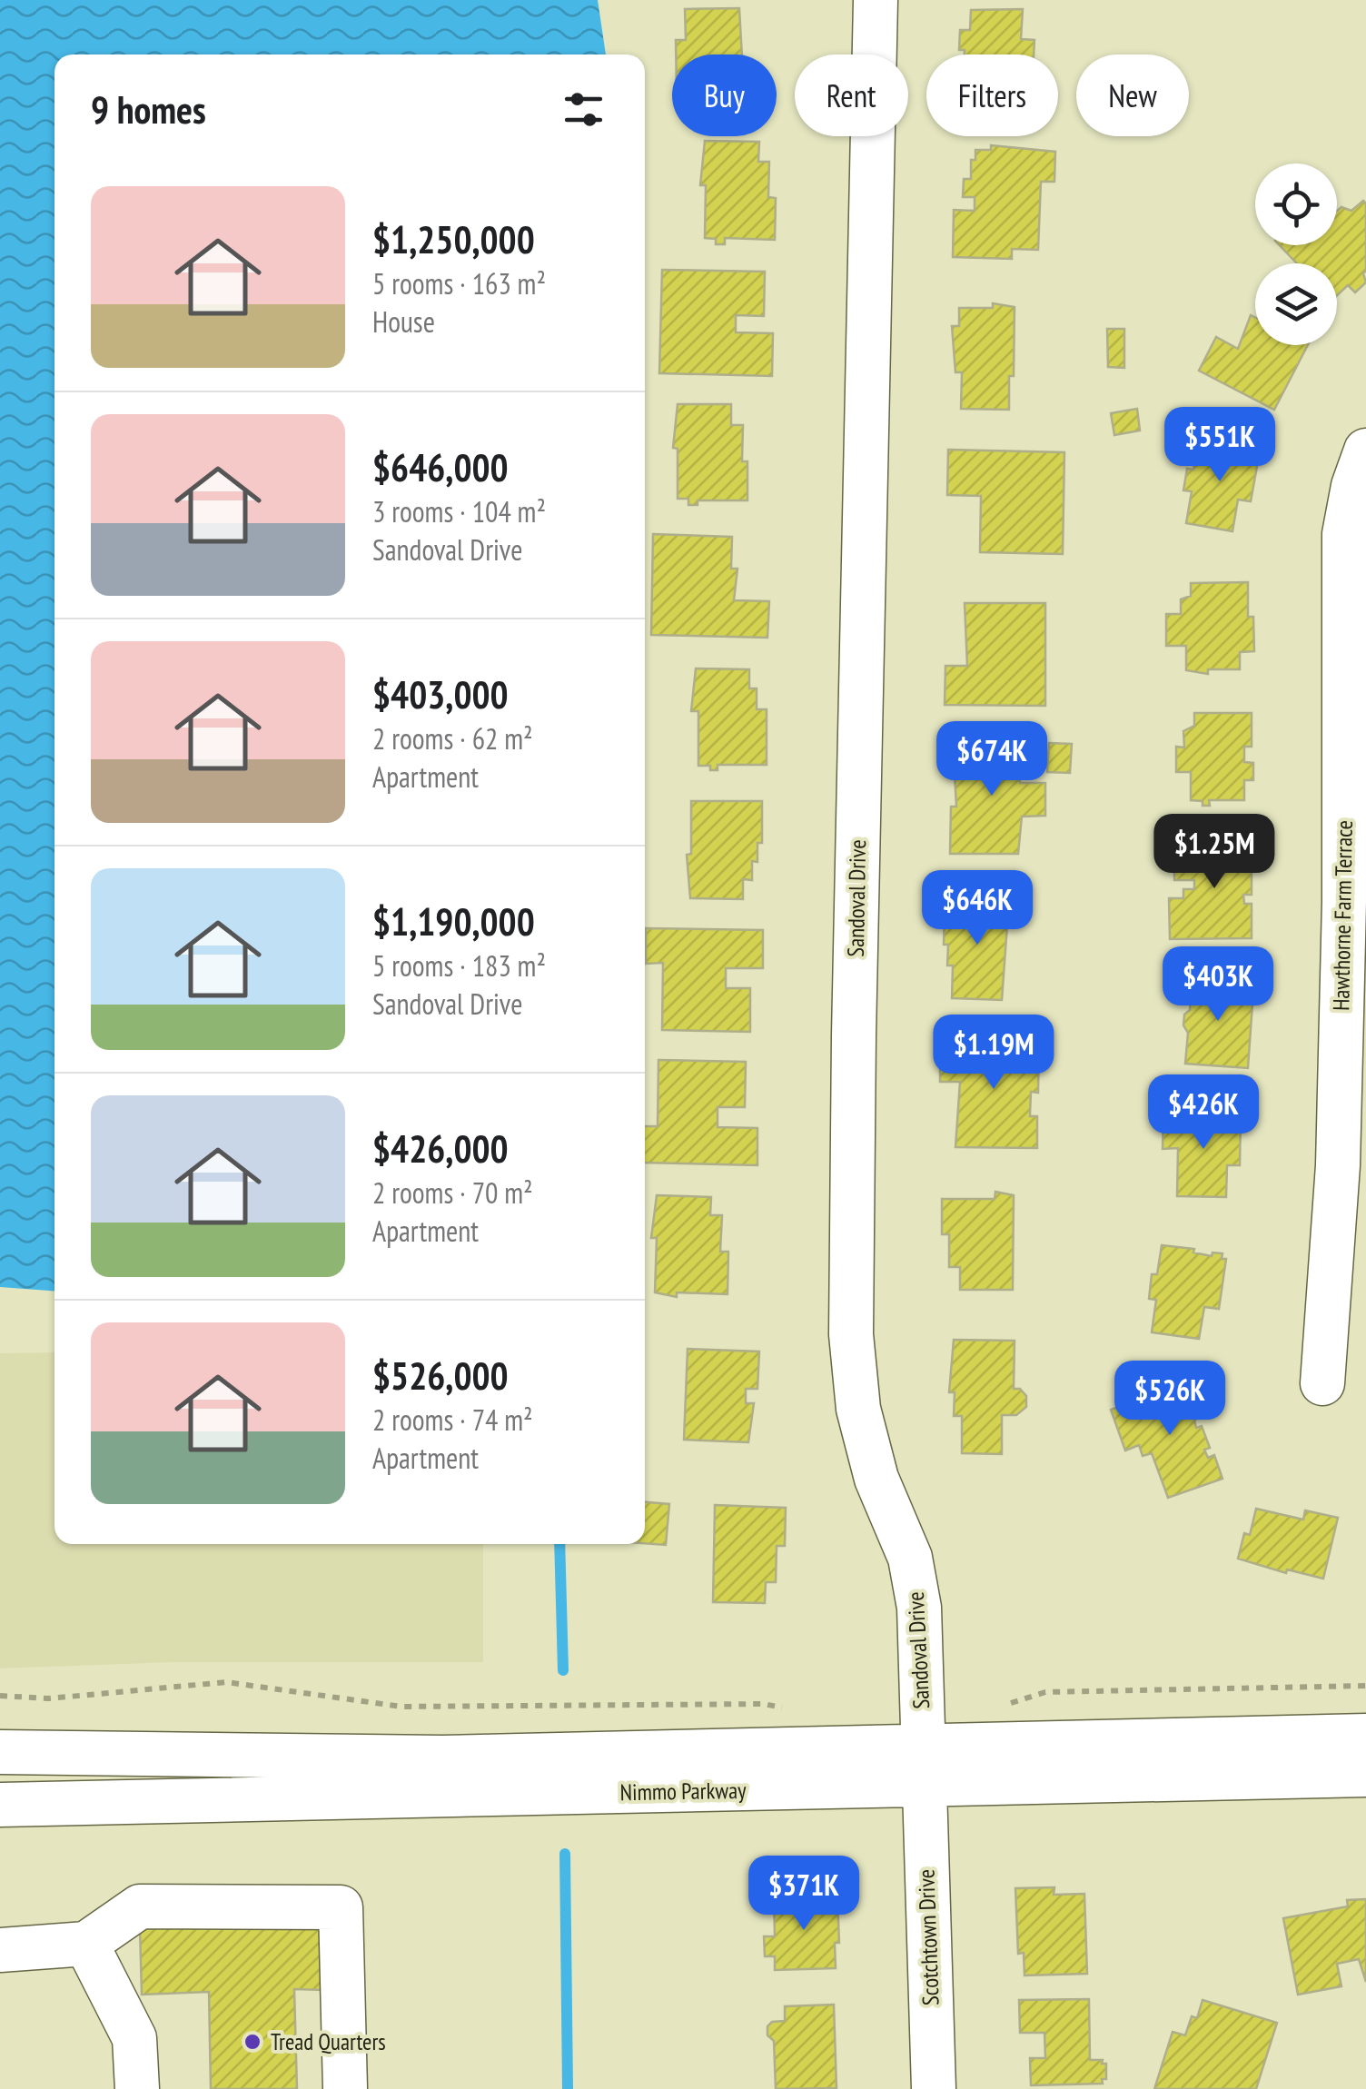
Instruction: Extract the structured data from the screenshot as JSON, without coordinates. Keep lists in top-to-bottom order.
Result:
{
  "streets": {
    "street": [
      "Sandoval Drive",
      "Hawthorne Farm Terrace",
      "Nimmo Parkway",
      "Scotchtown Drive"
    ]
  },
  "crossings": [
    ["Sandoval Drive", "Nimmo Parkway"],
    ["Sandoval Drive", "Scotchtown Drive"],
    ["Nimmo Parkway", "Scotchtown Drive"]
  ],
  "places": ["Tread Quarters"],
  "page": {
    "chip": [
      "Buy",
      "Rent",
      "Filters",
      "New"
    ],
    "heading": "9 homes",
    "list": [
      {
        "name": "$1,250,000",
        "note": "5 rooms · 163 m² · House"
      },
      {
        "name": "$646,000",
        "note": "3 rooms · 104 m² · Sandoval Drive"
      },
      {
        "name": "$403,000",
        "note": "2 rooms · 62 m² · Apartment"
      },
      {
        "name": "$1,190,000",
        "note": "5 rooms · 183 m² · Sandoval Drive"
      },
      {
        "name": "$426,000",
        "note": "2 rooms · 70 m² · Apartment"
      },
      {
        "name": "$526,000",
        "note": "2 rooms · 74 m² · Apartment"
      }
    ],
    "price": [
      "$551K",
      "$674K",
      "$1.25M",
      "$646K",
      "$403K",
      "$1.19M",
      "$426K",
      "$526K",
      "$371K"
    ]
  }
}
